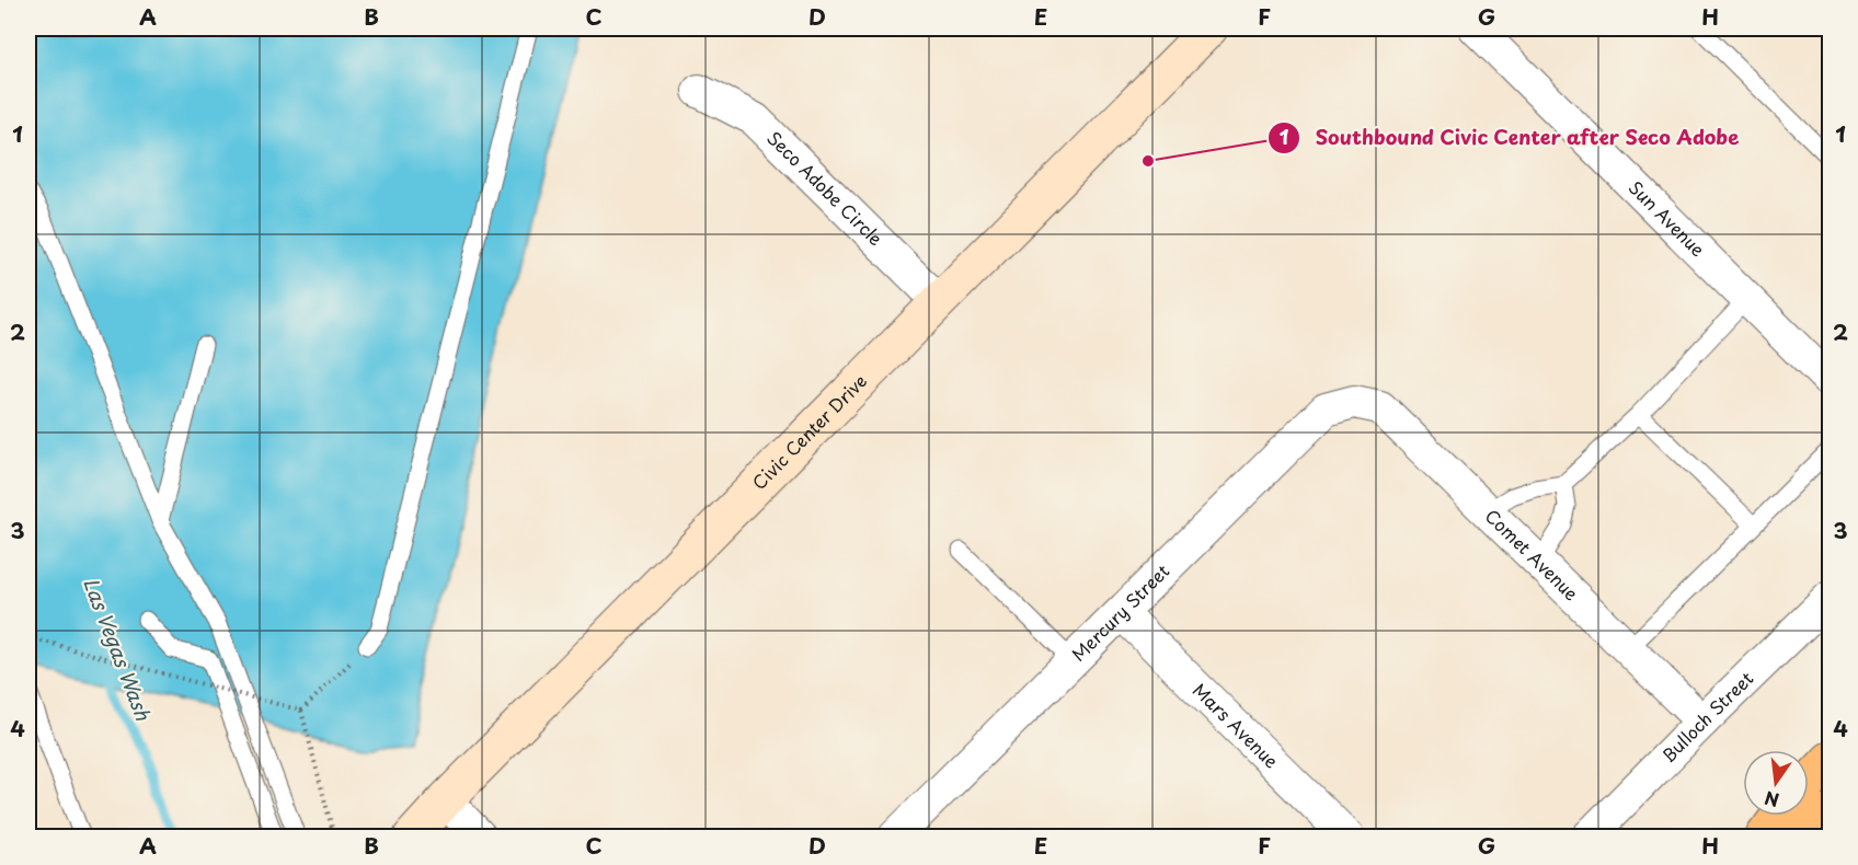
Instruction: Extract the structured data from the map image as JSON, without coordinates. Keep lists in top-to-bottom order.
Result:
{
  "streets": {
    "street": [
      "Seco Adobe Circle",
      "Sun Avenue",
      "Civic Center Drive",
      "Comet Avenue",
      "Mercury Street",
      "Bulloch Street",
      "Mars Avenue"
    ]
  },
  "crossings": [
    ["Seco Adobe Circle", "Civic Center Drive"],
    ["Comet Avenue", "Mercury Street"],
    ["Comet Avenue", "Bulloch Street"],
    ["Mercury Street", "Mars Avenue"]
  ],
  "water": ["Las Vegas Wash"],
  "places": ["Southbound Civic Center after Seco Adobe"],
  "north": "bottom",
  "grid": {
    "columns": [
      "A",
      "B",
      "C",
      "D",
      "E",
      "F",
      "G",
      "H"
    ],
    "rows": [
      "1",
      "2",
      "3",
      "4"
    ]
  }
}
